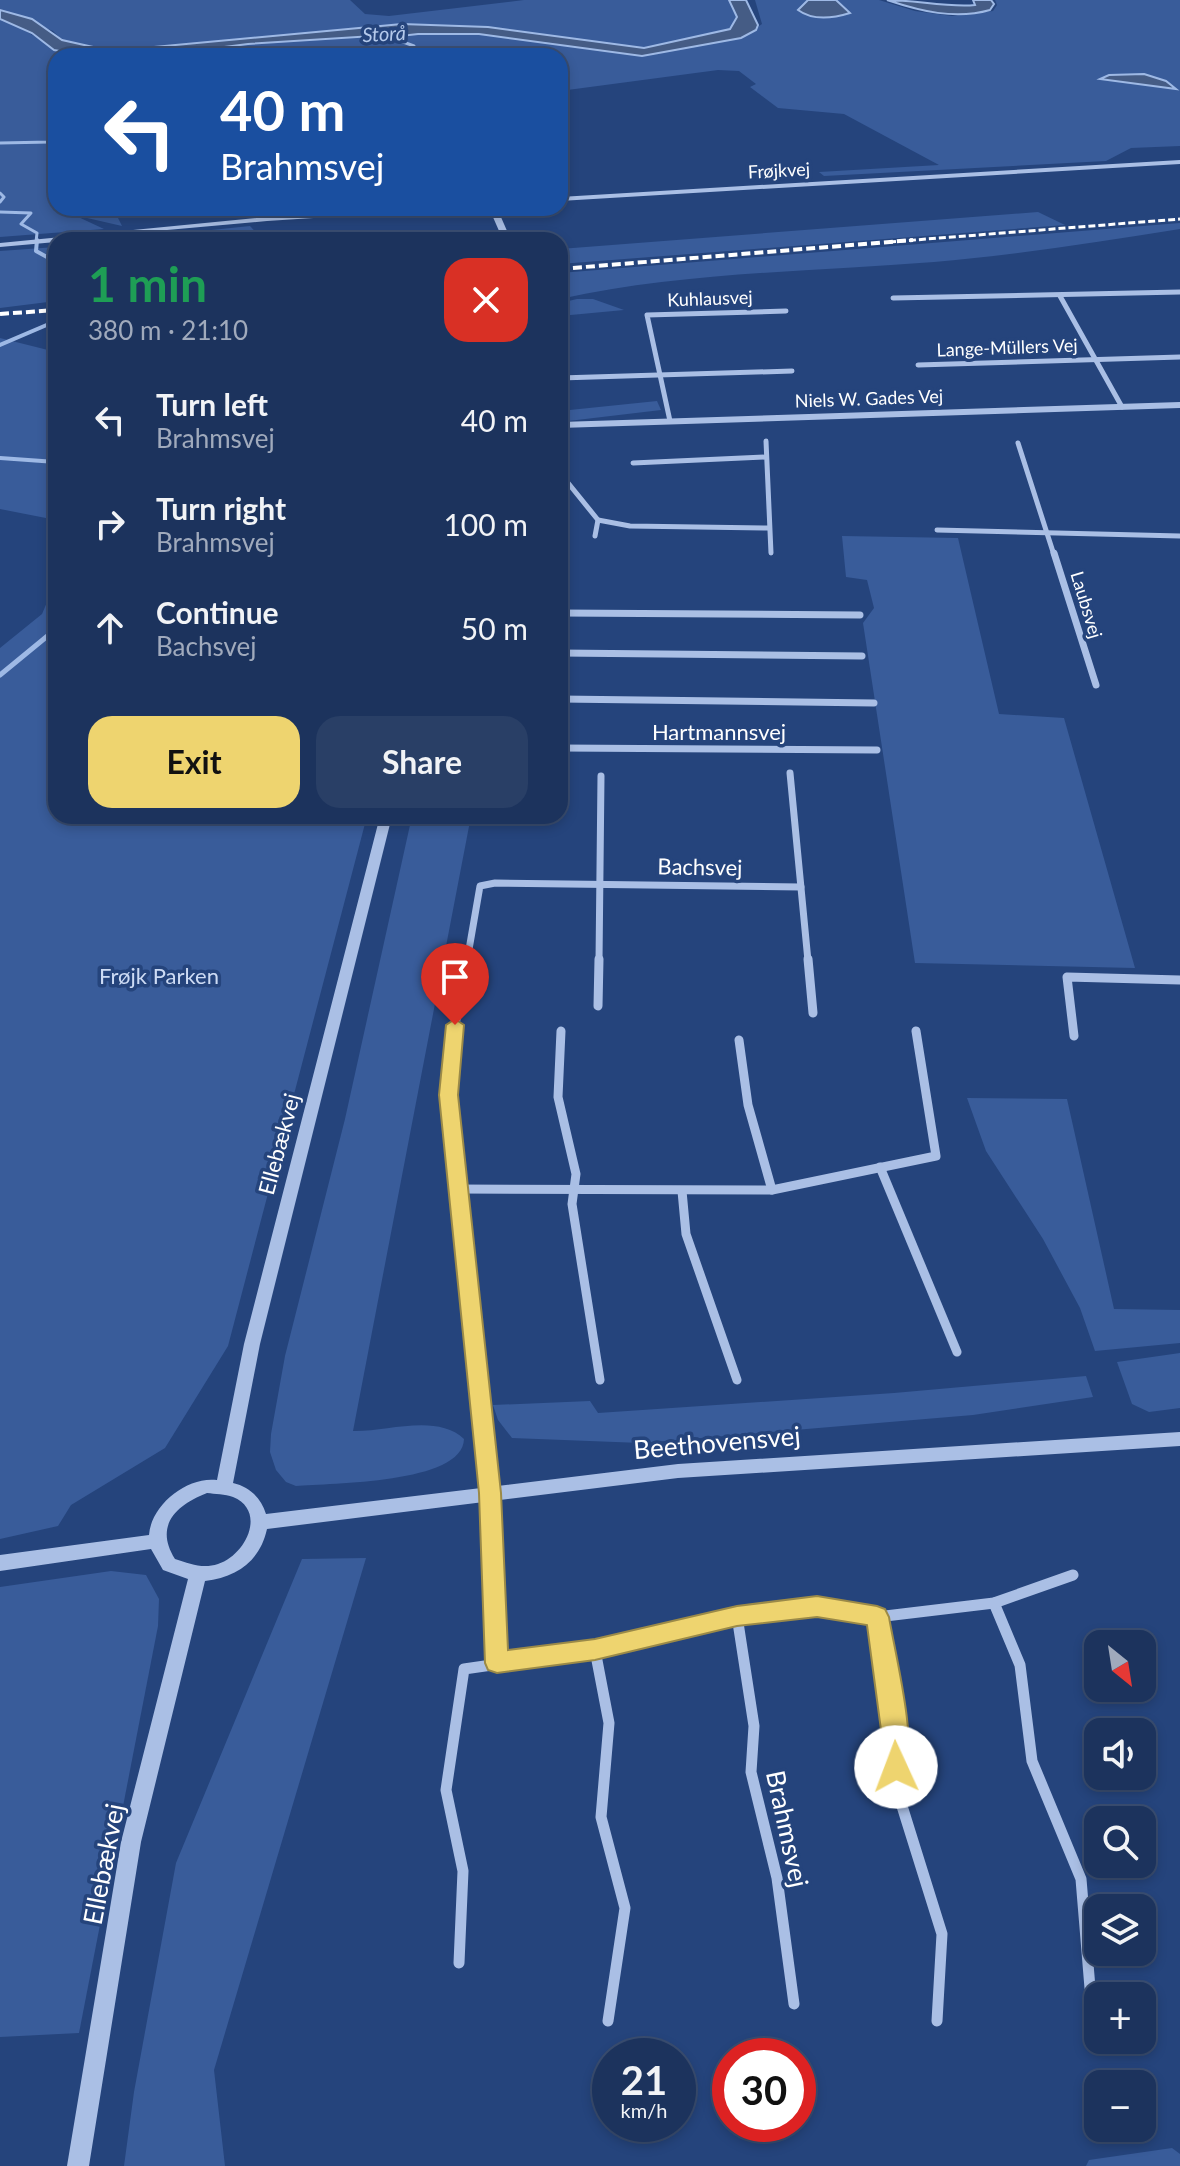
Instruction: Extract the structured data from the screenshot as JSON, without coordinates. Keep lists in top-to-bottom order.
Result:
{
  "streets": {
    "street": [
      "Frøjkvej",
      "Kuhlausvej",
      "Lange-Müllers Vej",
      "Niels W. Gades Vej",
      "Laubsvej",
      "Hartmannsvej",
      "Bachsvej",
      "Ellebækvej",
      "Beethovensvej",
      "Brahmsvej"
    ]
  },
  "crossings": [
    ["Kuhlausvej", "Niels W. Gades Vej"],
    ["Lange-Müllers Vej", "Niels W. Gades Vej"],
    ["Bachsvej", "Beethovensvej"],
    ["Ellebækvej", "Beethovensvej"]
  ],
  "water": ["Storå"],
  "parks": ["Frøjk Parken"],
  "north": "bottom right",
  "page": {
    "turn": ["40 m", "Brahmsvej"],
    "heading": ["1 min", "380 m · 21:10"],
    "list": [
      {
        "name": "Turn left",
        "note": "Brahmsvej",
        "value": "40 m"
      },
      {
        "name": "Turn right",
        "note": "Brahmsvej",
        "value": "100 m"
      },
      {
        "name": "Continue",
        "note": "Bachsvej",
        "value": "50 m"
      }
    ],
    "buttons": ["Exit", "Share"],
    "map_buttons": ["+", "−"],
    "speed": "21 km/h",
    "limit": "30"
  }
}
